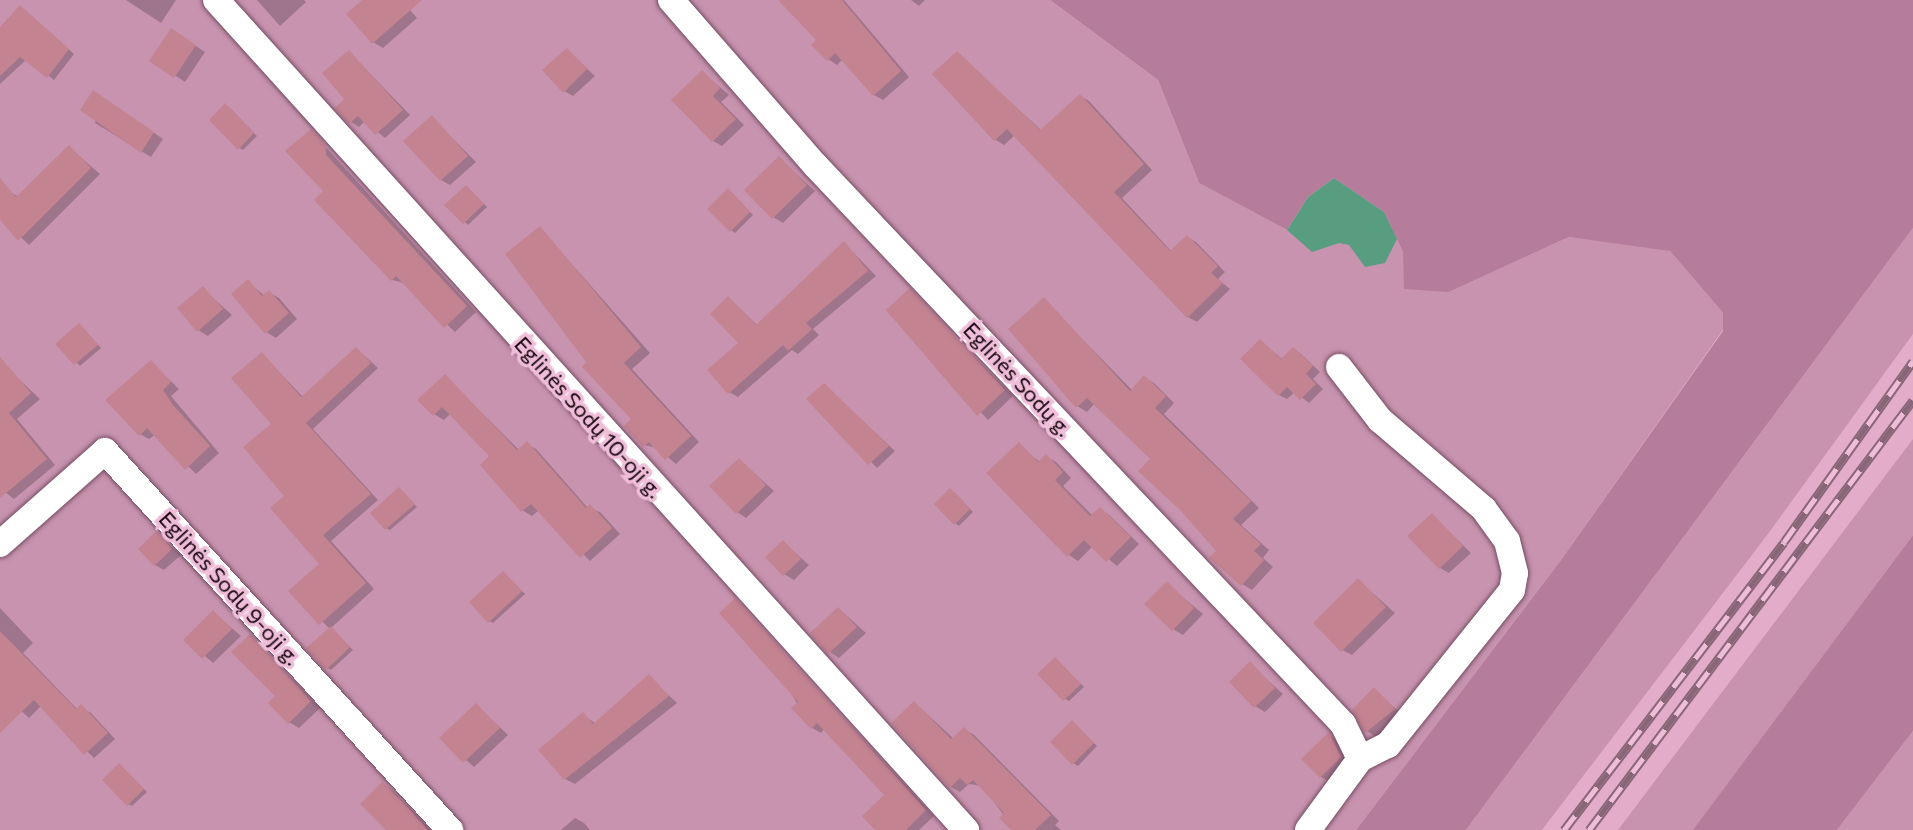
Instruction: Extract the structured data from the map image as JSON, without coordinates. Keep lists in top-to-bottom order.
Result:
{
  "streets": {
    "street": ["Eglinės Sodų g.", "Eglinės Sodų 10-oji g.", "Eglinės Sodų 9-oji g."]
  }
}
